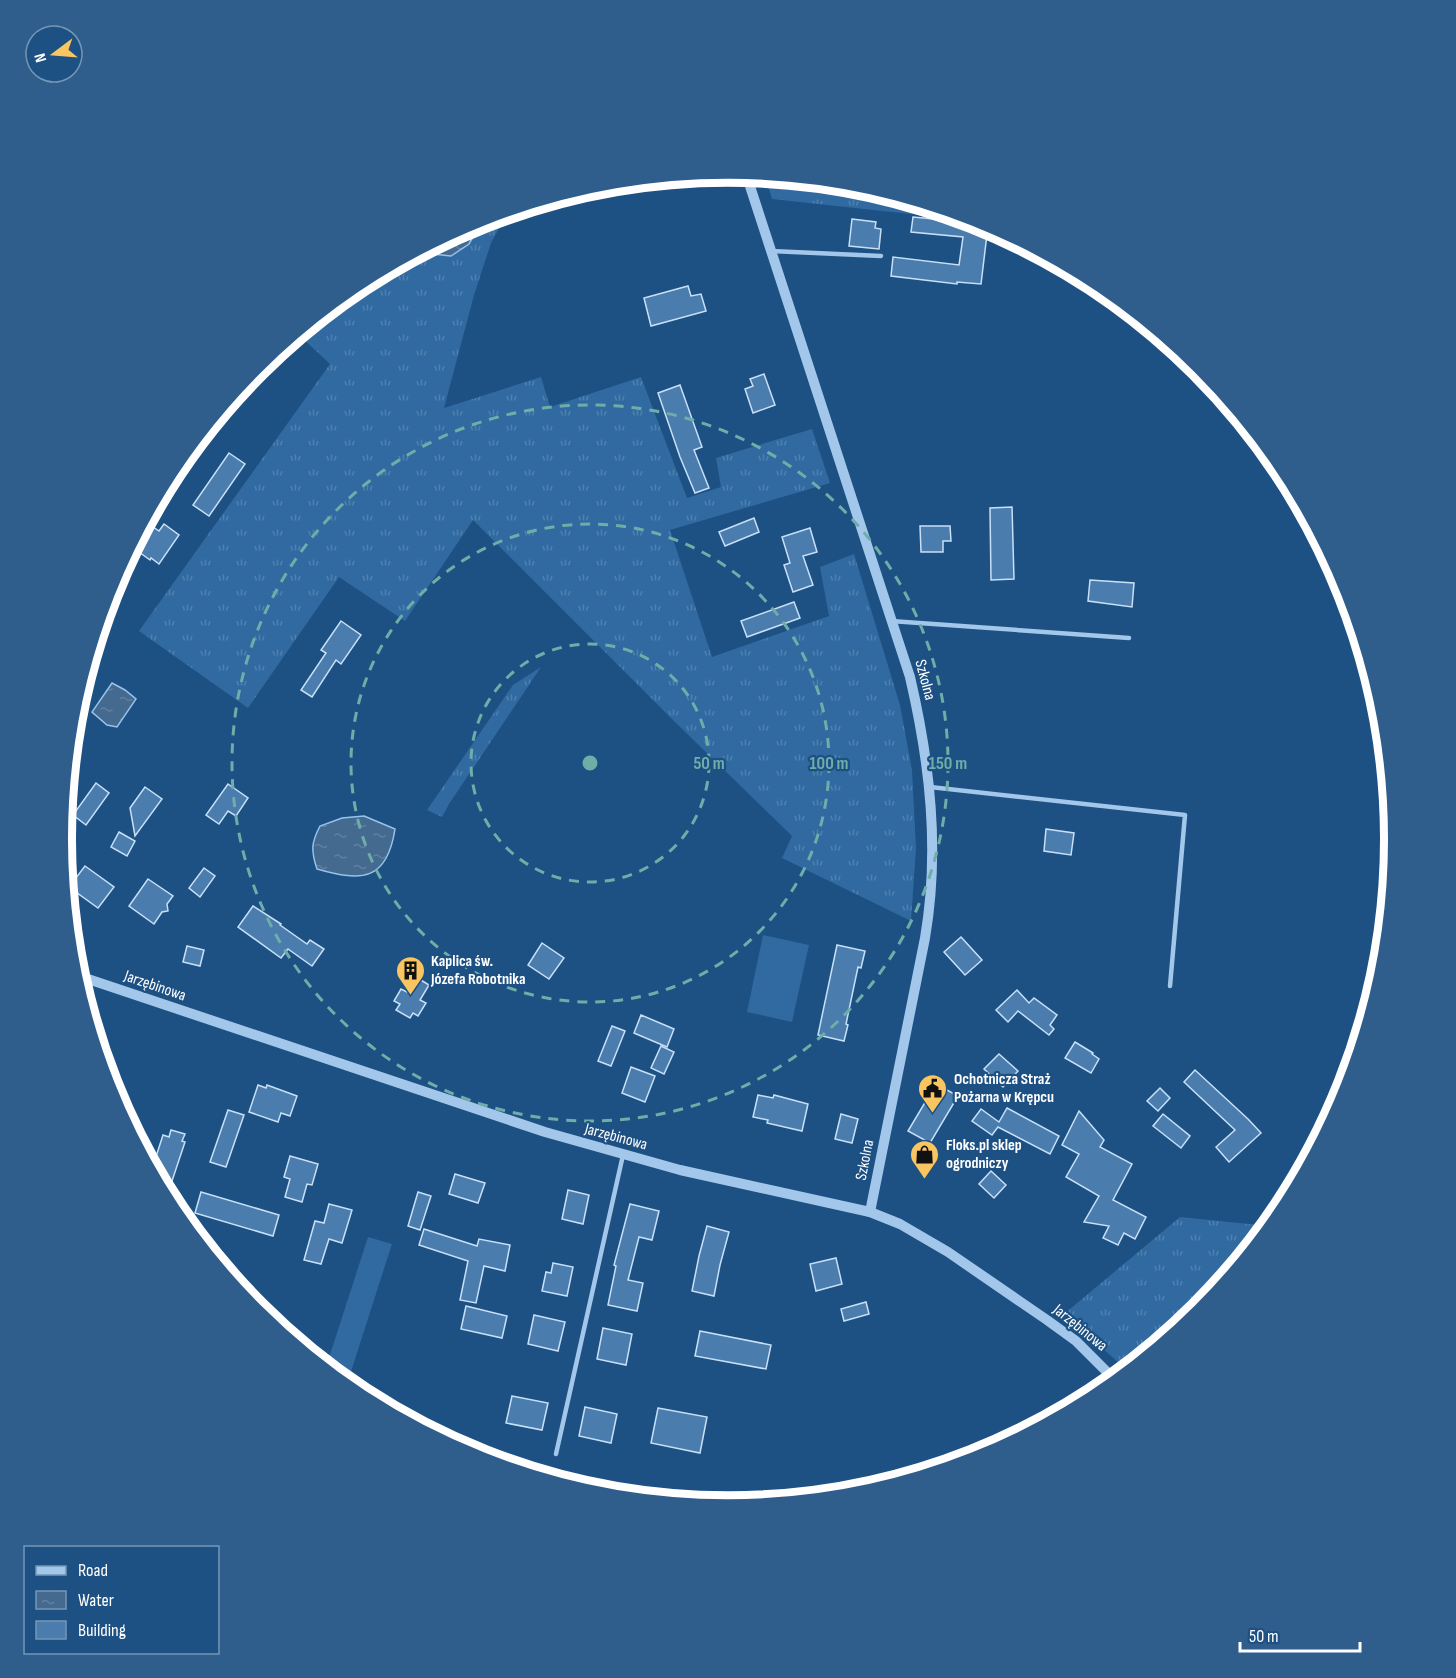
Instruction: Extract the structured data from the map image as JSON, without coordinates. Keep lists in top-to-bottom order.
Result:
{
  "streets": {
    "street": ["Szkolna", "Jarzębinowa"]
  },
  "crossings": [
    ["Szkolna", "Jarzębinowa"]
  ],
  "places": {
    "building": ["Kaplica św. Józefa Robotnika"],
    "public building": ["Ochotnicza Straż Pożarna w Krępcu"],
    "shop": ["Floks.pl sklep ogrodniczy"]
  },
  "legend": ["Road", "Water", "Building"],
  "scale_bar": "50 m",
  "north": "left",
  "rings": ["50 m", "100 m", "150 m"]
}
